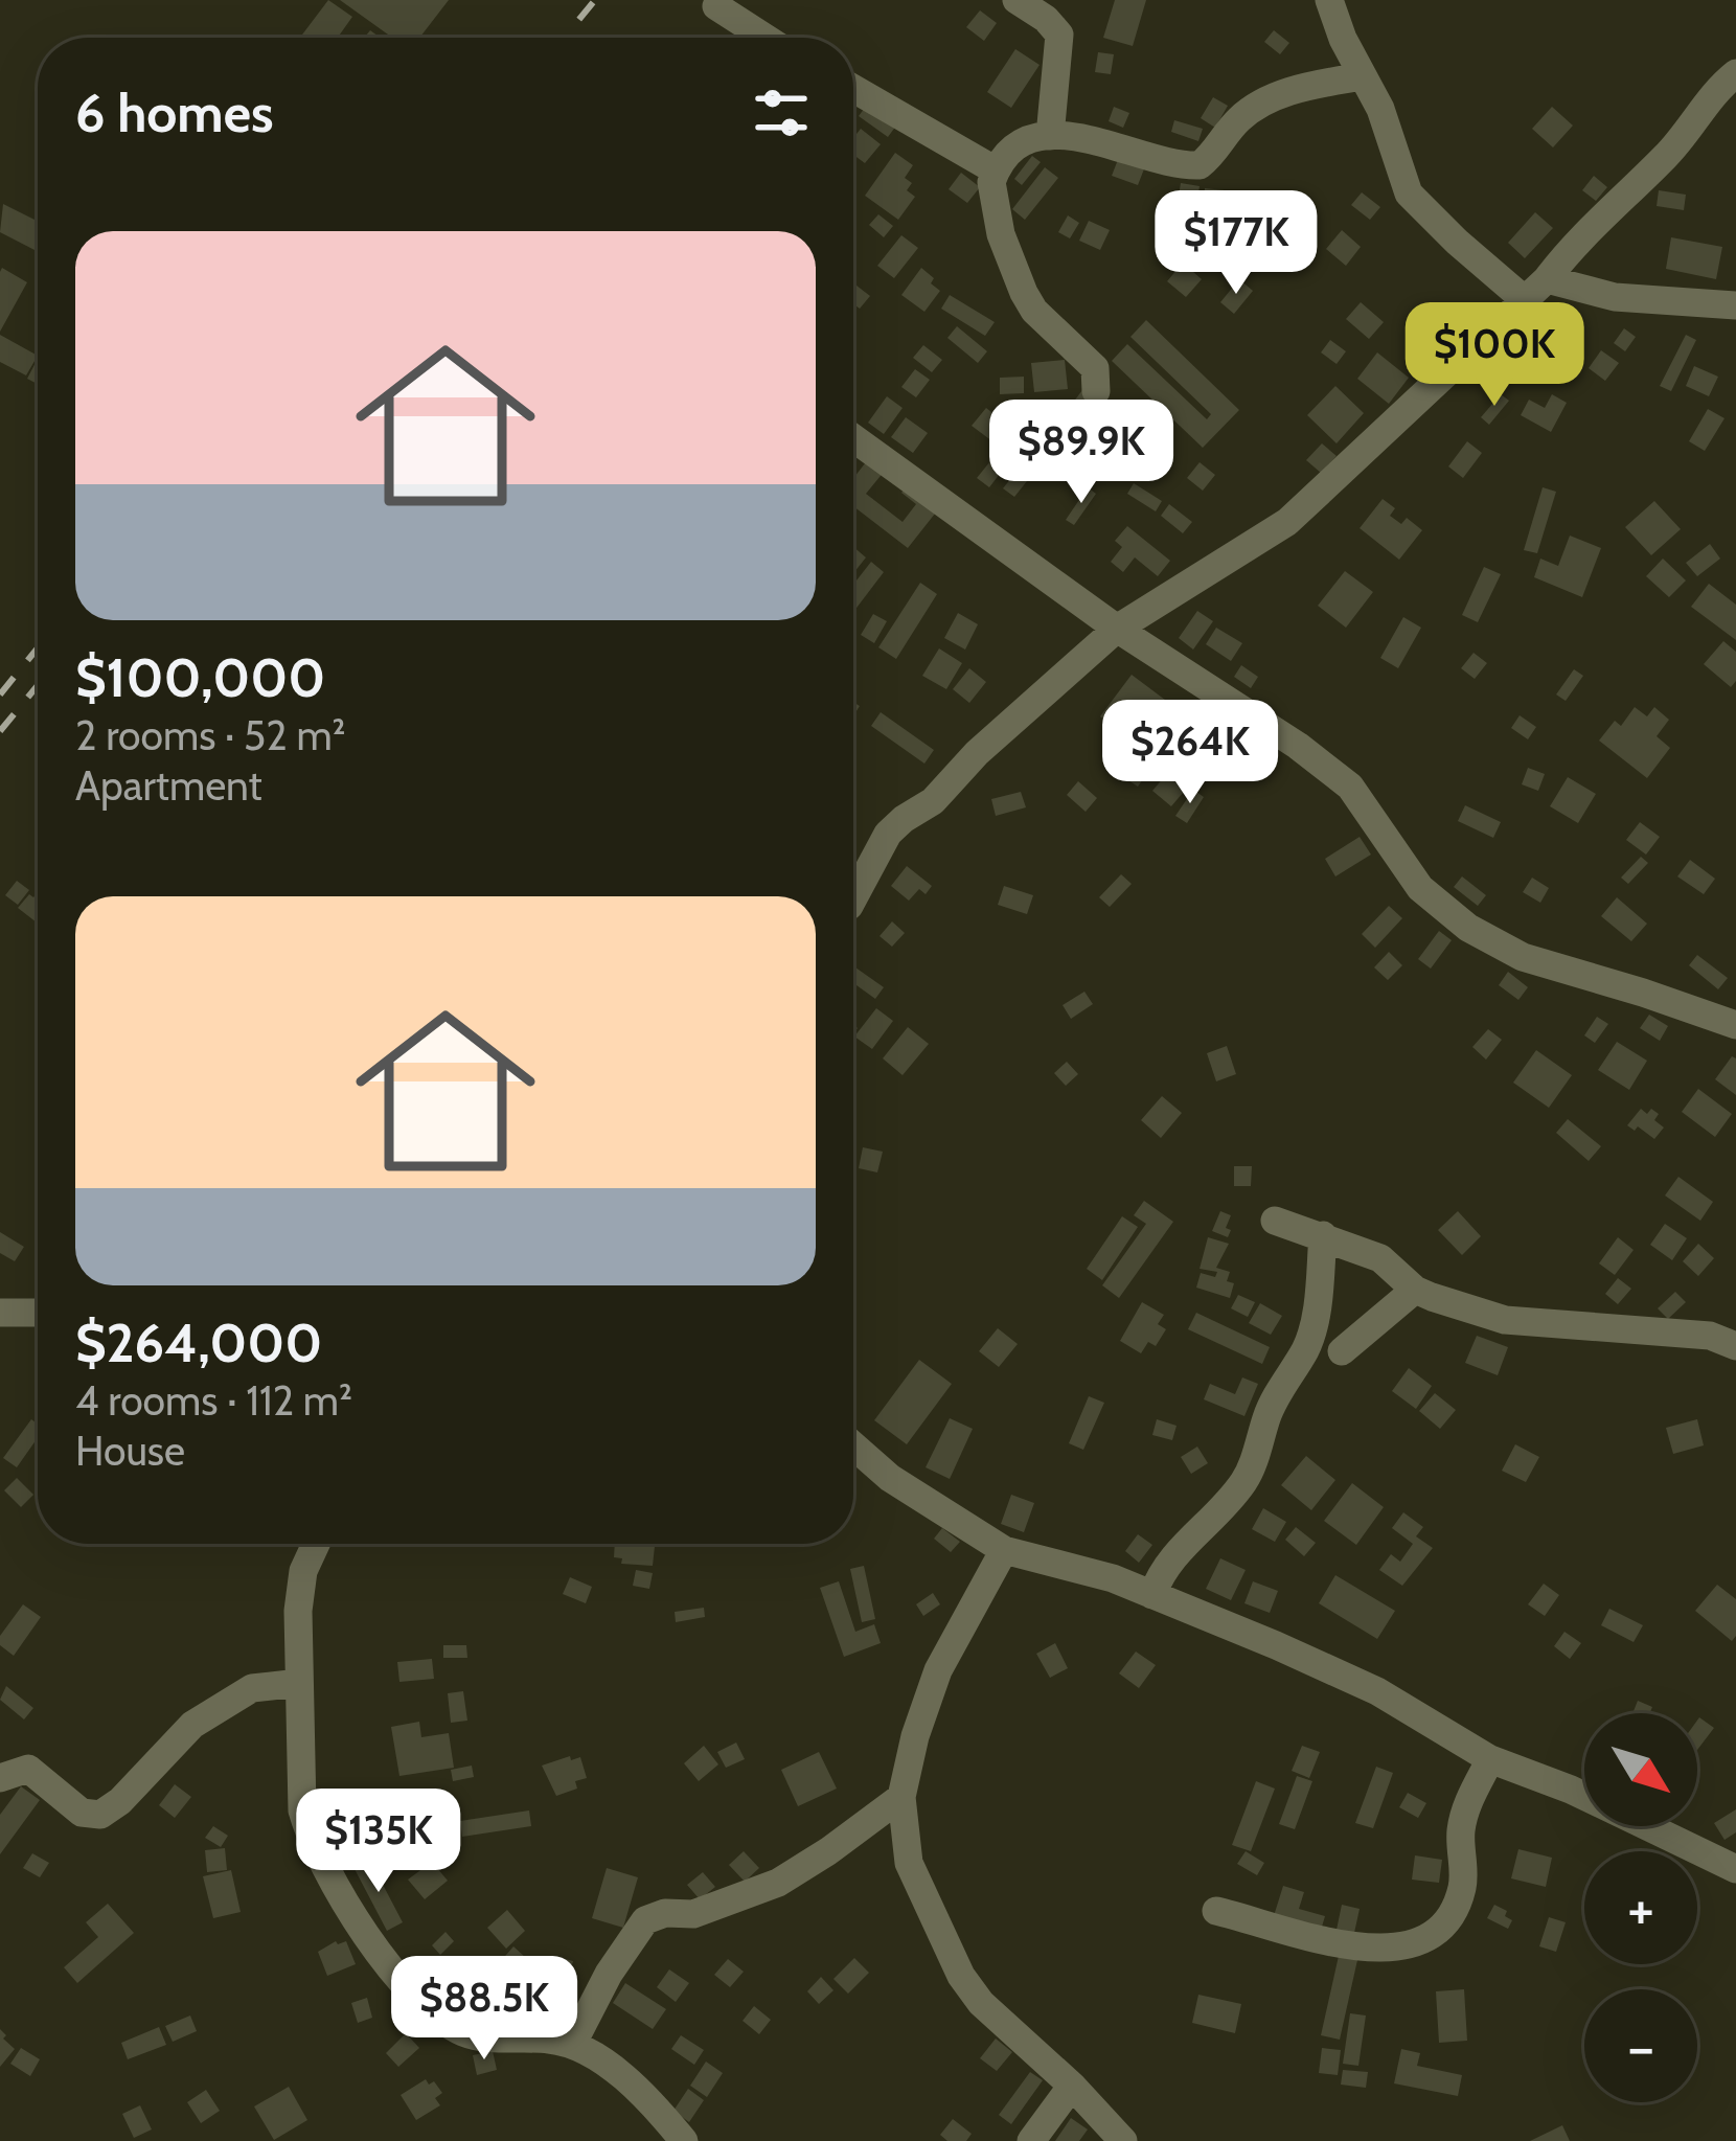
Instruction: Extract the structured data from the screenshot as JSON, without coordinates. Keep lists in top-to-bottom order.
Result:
{
  "north": "bottom right",
  "page": {
    "heading": "6 homes",
    "list": [
      {
        "name": "$100,000",
        "note": "2 rooms · 52 m² · Apartment"
      },
      {
        "name": "$264,000",
        "note": "4 rooms · 112 m² · House"
      }
    ],
    "price": [
      "$177K",
      "$100K",
      "$89.9K",
      "$264K",
      "$135K",
      "$88.5K"
    ],
    "map_buttons": ["+", "−"]
  }
}
